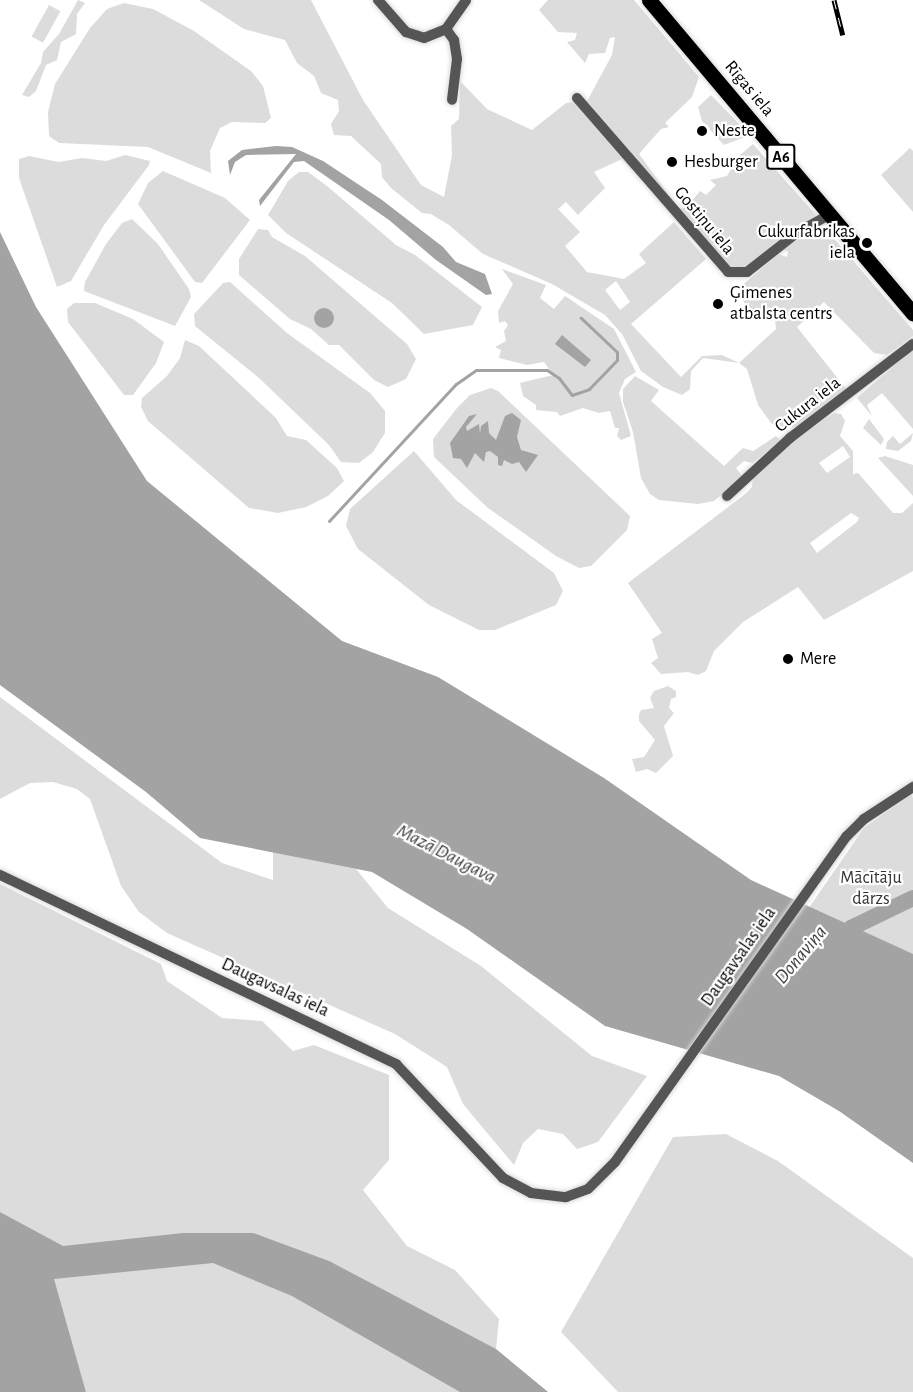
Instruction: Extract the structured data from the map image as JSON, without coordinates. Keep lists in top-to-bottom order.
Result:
{
  "streets": {
    "highway": ["Rīgas iela", "A6"],
    "street": ["Gostiņu iela", "Cukura iela", "Daugavsalas iela"]
  },
  "crossings": [
    ["Rīgas iela", "Gostiņu iela"]
  ],
  "water": ["Mazā Daugava", "Donaviņa"],
  "parks": ["Mācītāju dārzs"],
  "places": [
    "Neste",
    "Hesburger",
    "Cukurfabrikas iela",
    "Ģimenes atbalsta centrs",
    "Mere"
  ]
}
